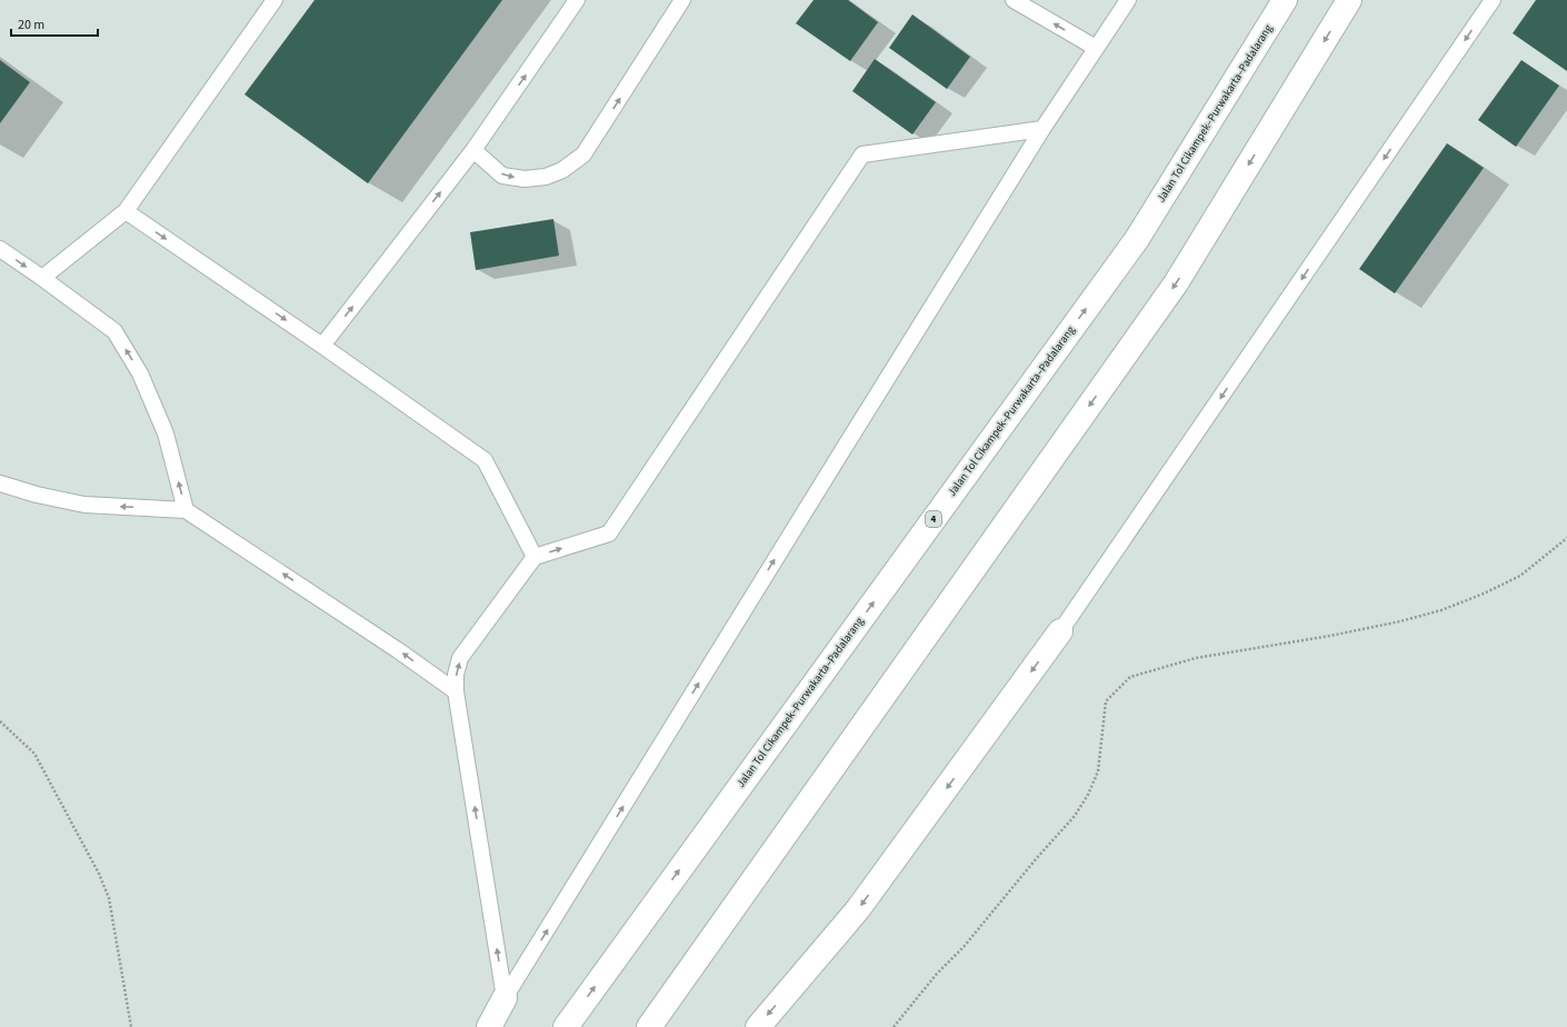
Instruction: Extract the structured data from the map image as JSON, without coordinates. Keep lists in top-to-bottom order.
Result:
{
  "streets": {
    "highway": ["Jalan Tol Cikampek–Purwakarta–Padalarang", "4"]
  },
  "scale_bar": "20 m"
}
